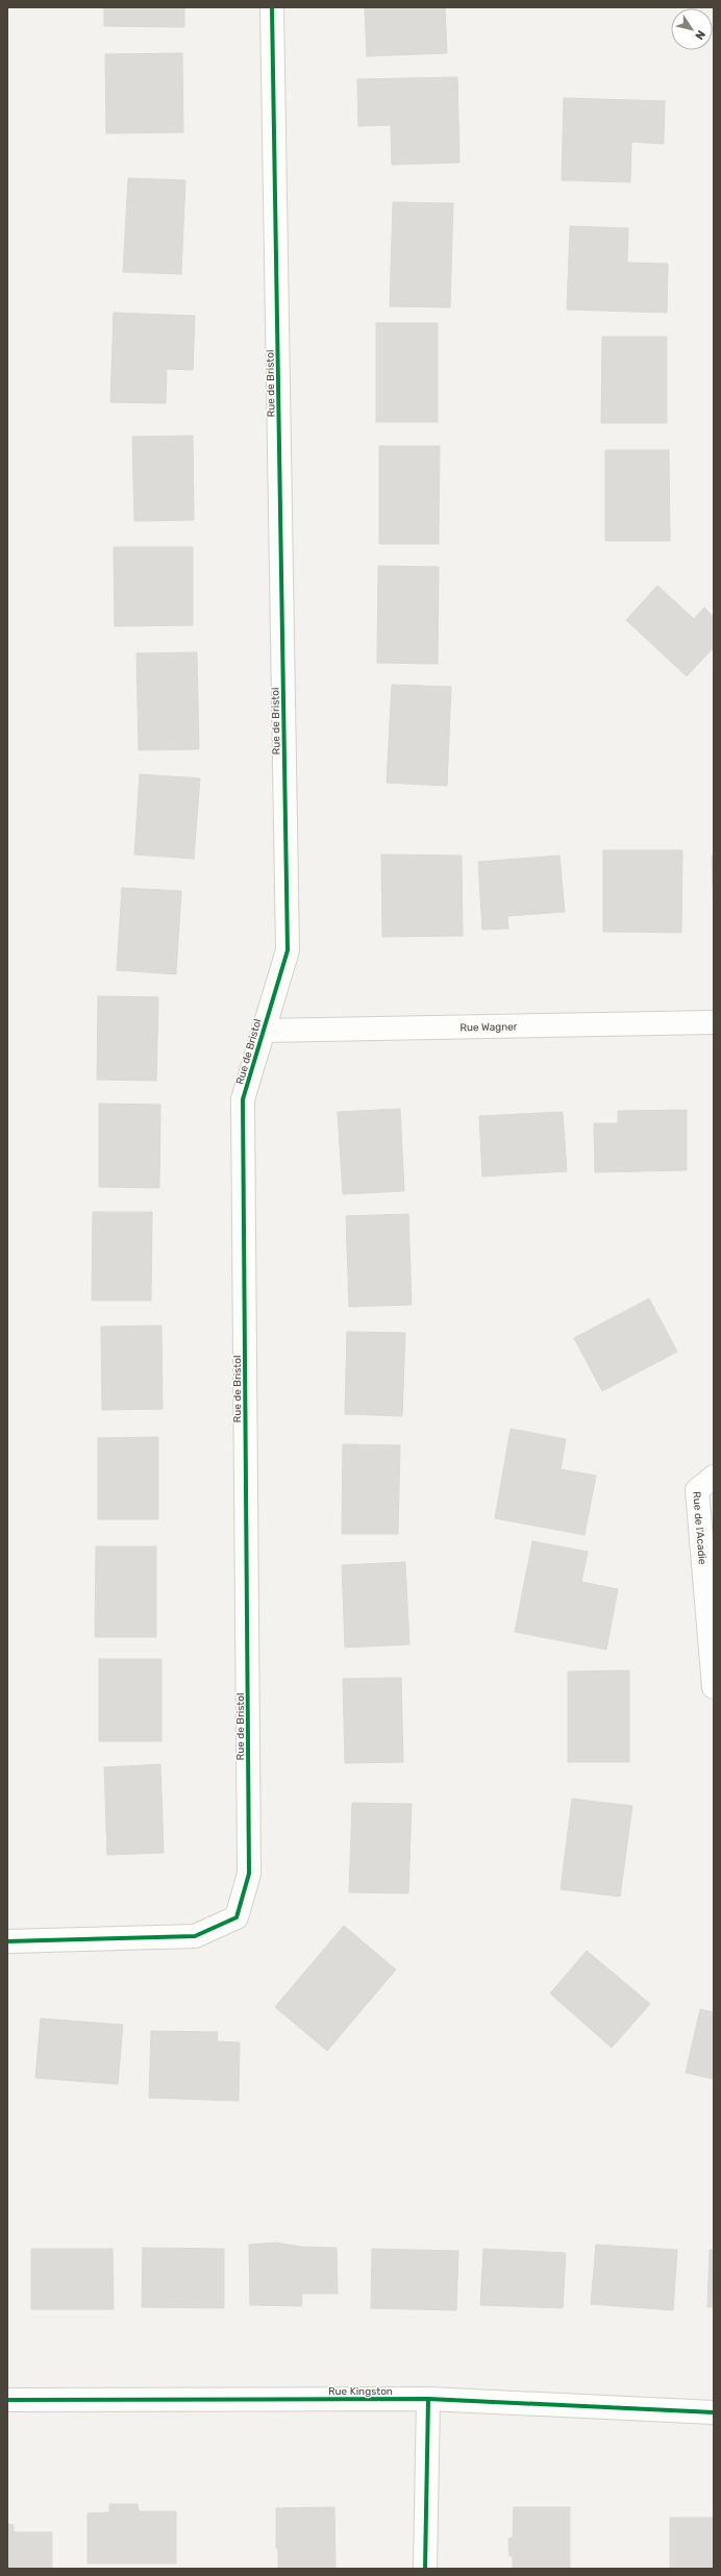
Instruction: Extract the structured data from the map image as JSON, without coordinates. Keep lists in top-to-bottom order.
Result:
{
  "streets": {
    "street": [
      "Rue de Bristol",
      "Rue Wagner",
      "Rue de l'Acadie",
      "Rue Kingston"
    ]
  },
  "crossings": [
    ["Rue de Bristol", "Rue Wagner"]
  ],
  "north": "bottom right"
}
